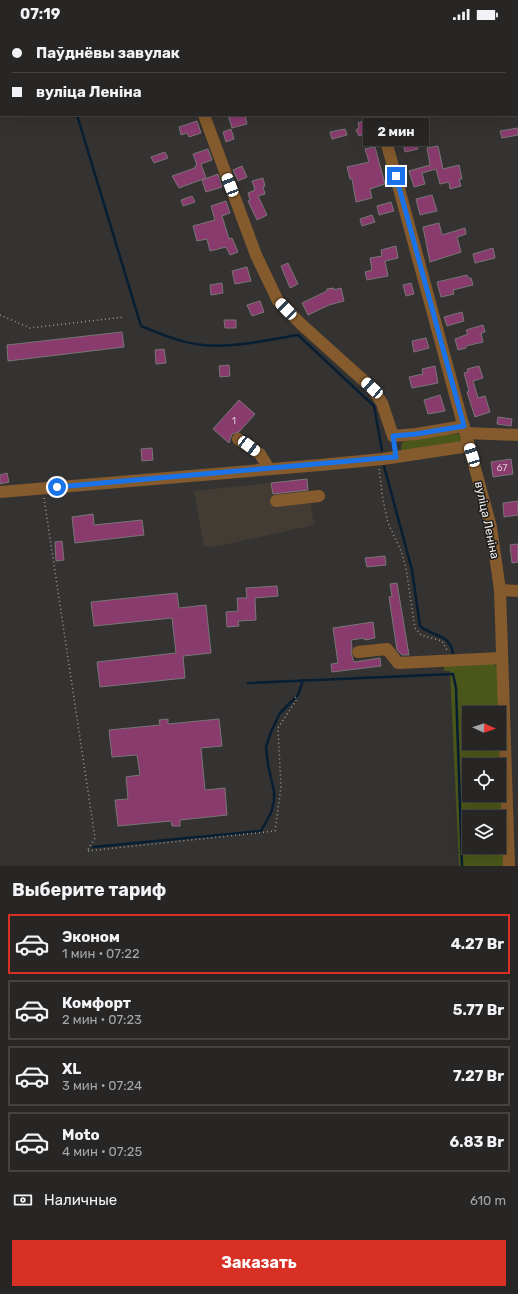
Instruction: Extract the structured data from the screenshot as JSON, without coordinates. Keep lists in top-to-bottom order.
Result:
{
  "streets": {
    "street": ["вуліца Леніна"]
  },
  "house_numbers": ["1", "67"],
  "north": "right",
  "page": {
    "status": "07:19",
    "banner": ["Паўднёвы завулак", "вуліца Леніна"],
    "bubble": "2 мин",
    "heading": "Выберите тариф",
    "list": [
      {
        "name": "Эконом",
        "note": "1 мин · 07:22",
        "value": "4.27 Br"
      },
      {
        "name": "Комфорт",
        "note": "2 мин · 07:23",
        "value": "5.77 Br"
      },
      {
        "name": "XL",
        "note": "3 мин · 07:24",
        "value": "7.27 Br"
      },
      {
        "name": "Moto",
        "note": "4 мин · 07:25",
        "value": "6.83 Br"
      }
    ],
    "pay": ["Наличные", "610 m"],
    "buttons": "Заказать"
  }
}
